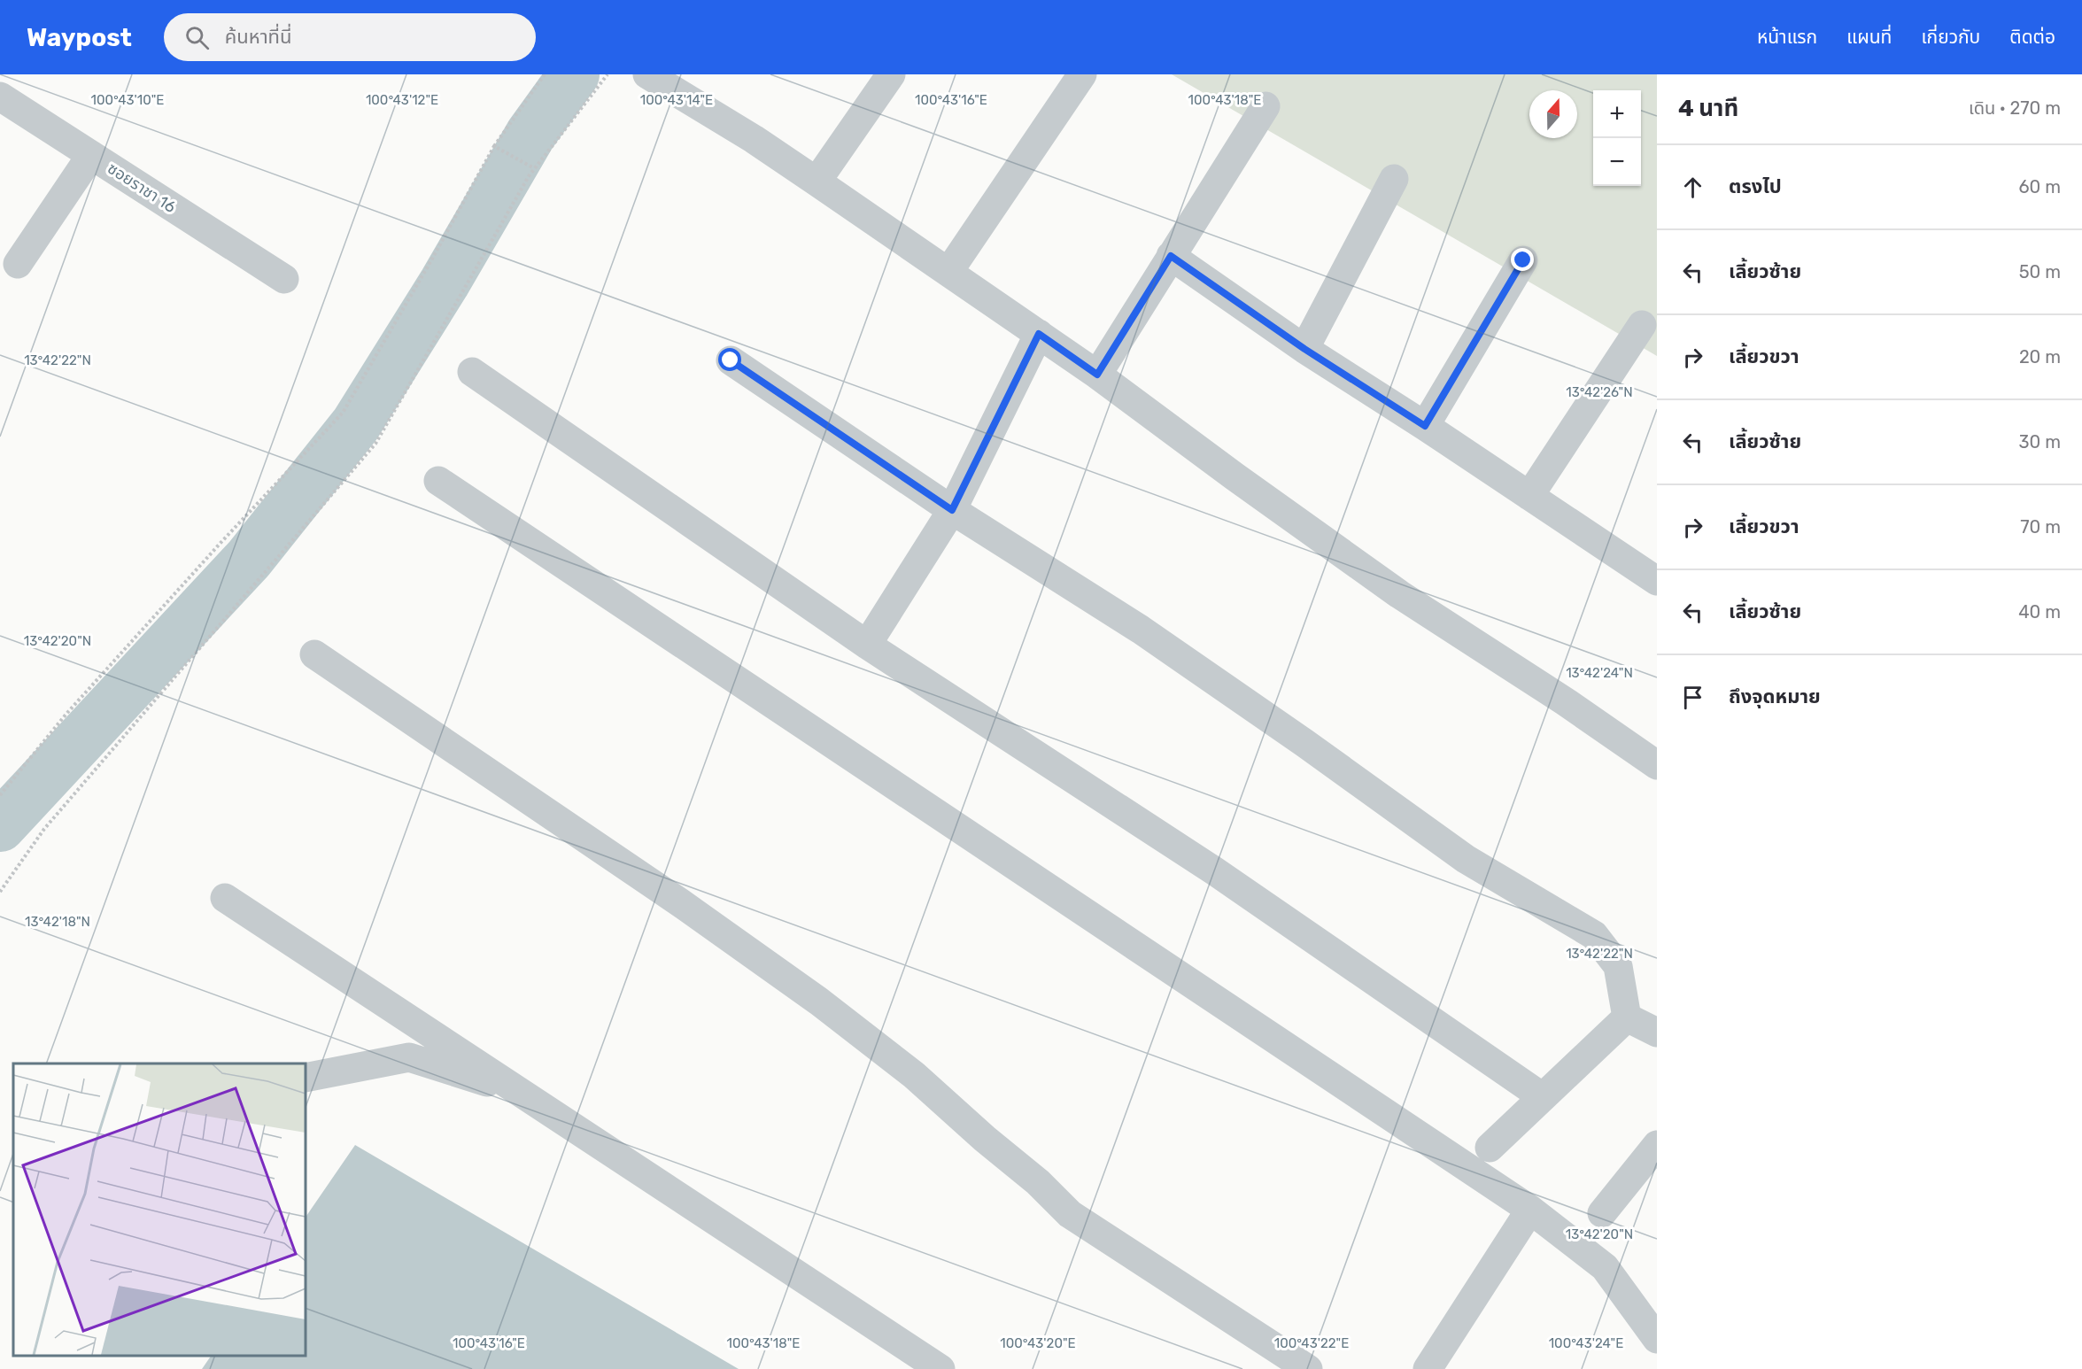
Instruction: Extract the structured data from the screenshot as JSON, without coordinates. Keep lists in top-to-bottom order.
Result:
{
  "streets": {
    "street": ["ซอยราชา 16"]
  },
  "north": "top",
  "page": {
    "header": "Waypost",
    "search": "ค้นหาที่นี่",
    "nav": [
      "หน้าแรก",
      "แผนที่",
      "เกี่ยวกับ",
      "ติดต่อ"
    ],
    "heading": ["4 นาที", "เดิน · 270 m"],
    "map_buttons": ["+", "−"],
    "list": [
      ["ตรงไป", "60 m"],
      ["เลี้ยวซ้าย", "50 m"],
      ["เลี้ยวขวา", "20 m"],
      ["เลี้ยวซ้าย", "30 m"],
      ["เลี้ยวขวา", "70 m"],
      ["เลี้ยวซ้าย", "40 m"],
      "ถึงจุดหมาย"
    ]
  },
  "coordinates": [
    "100°43'10\"E",
    "100°43'12\"E",
    "100°43'14\"E",
    "100°43'16\"E",
    "100°43'18\"E",
    "13°42'22\"N",
    "13°42'26\"N",
    "13°42'20\"N",
    "13°42'24\"N",
    "13°42'18\"N",
    "100°43'20\"E",
    "100°43'22\"E",
    "100°43'24\"E"
  ]
}
